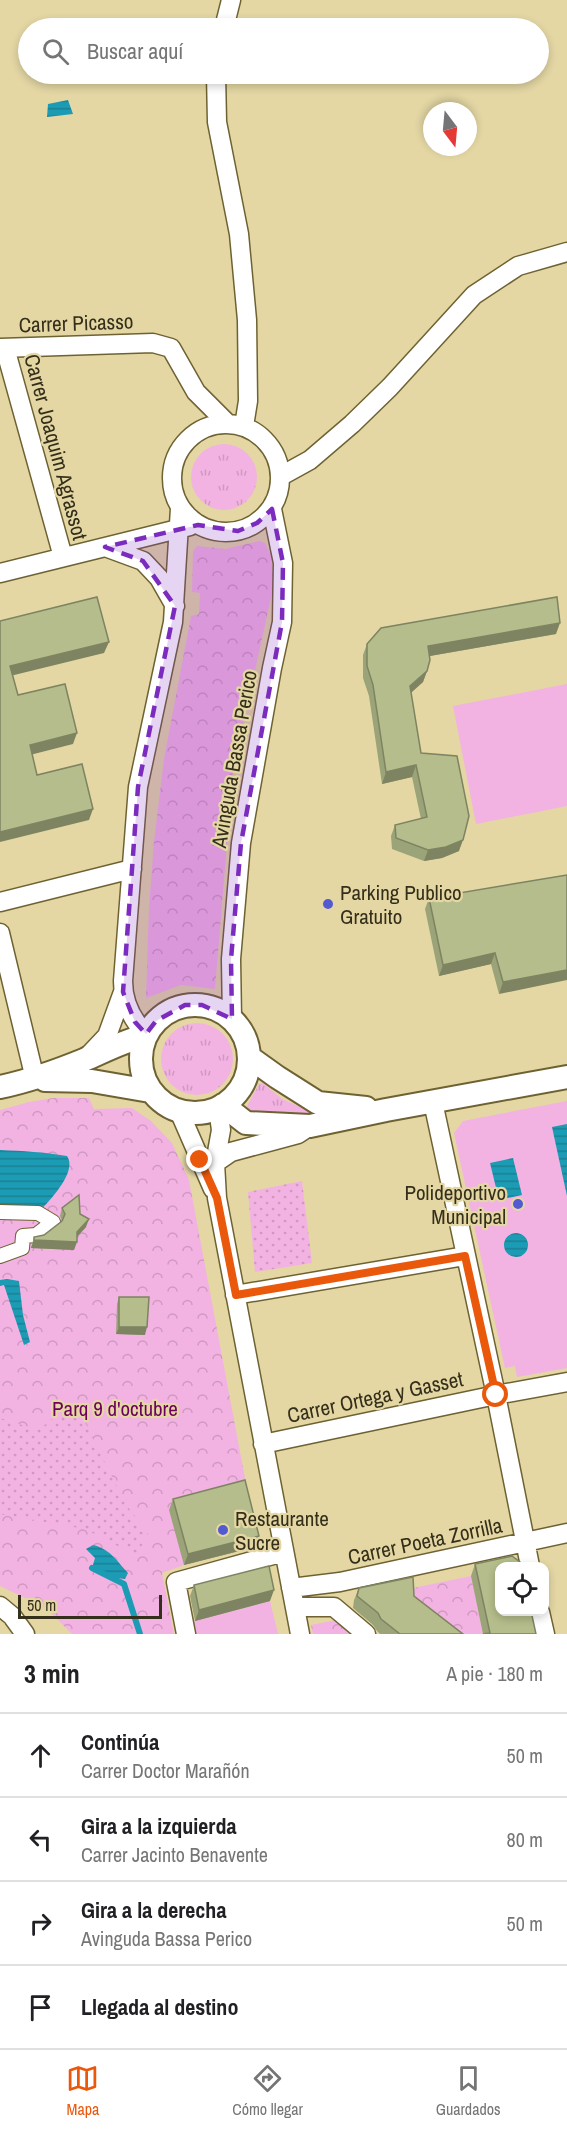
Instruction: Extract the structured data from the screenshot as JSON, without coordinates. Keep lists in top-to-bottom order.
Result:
{
  "streets": {
    "street": [
      "Carrer Picasso",
      "Carrer Joaquim Agrassot",
      "Avinguda Bassa Perico",
      "Carrer Ortega y Gasset",
      "Carrer Poeta Zorrilla"
    ]
  },
  "crossings": [
    ["Carrer Picasso", "Carrer Joaquim Agrassot"],
    ["Carrer Picasso", "Avinguda Bassa Perico"]
  ],
  "parks": ["Parq 9 d'octubre"],
  "places": ["Parking Publico Gratuito", "Polideportivo Municipal", "Restaurante Sucre"],
  "scale_bar": "50 m",
  "north": "bottom",
  "page": {
    "search": "Buscar aquí",
    "scale": "50 m",
    "heading": ["3 min", "A pie · 180 m"],
    "list": [
      ["Continúa", "Carrer Doctor Marañón", "50 m"],
      ["Gira a la izquierda", "Carrer Jacinto Benavente", "80 m"],
      ["Gira a la derecha", "Avinguda Bassa Perico", "50 m"],
      "Llegada al destino"
    ],
    "nav": ["Mapa", "Cómo llegar", "Guardados"]
  }
}
